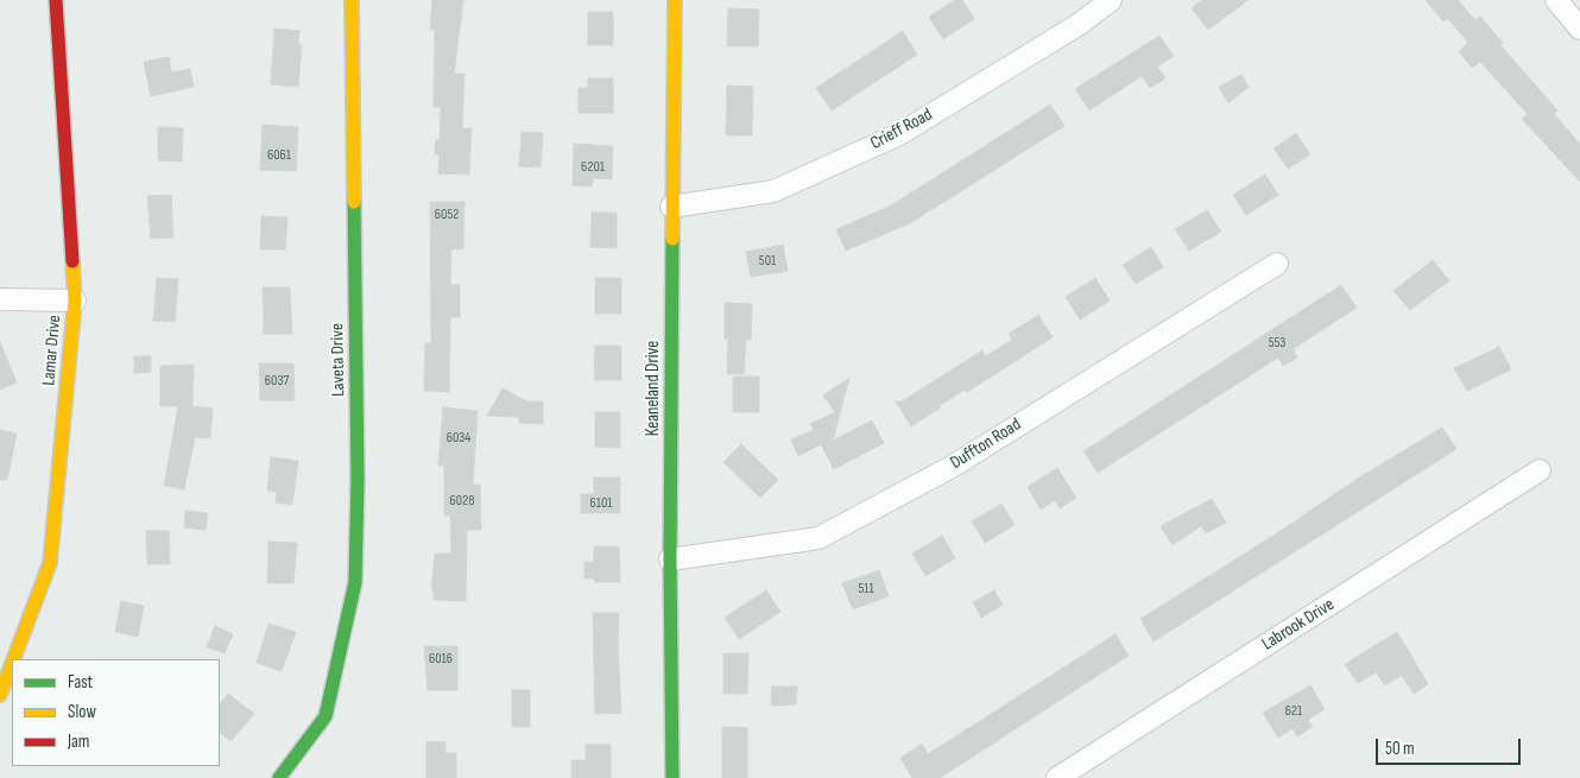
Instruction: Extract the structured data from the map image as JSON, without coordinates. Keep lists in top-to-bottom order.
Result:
{
  "streets": {
    "street": [
      "Crieff Road",
      "Lamar Drive",
      "Laveta Drive",
      "Keaneland Drive",
      "Duffton Road",
      "Labrook Drive"
    ]
  },
  "crossings": [
    ["Crieff Road", "Keaneland Drive"],
    ["Keaneland Drive", "Duffton Road"]
  ],
  "house_numbers": [
    "6061",
    "6201",
    "6052",
    "501",
    "553",
    "6037",
    "6034",
    "6028",
    "6101",
    "511",
    "6016",
    "621"
  ],
  "legend": ["Fast", "Slow", "Jam"],
  "scale_bar": "50 m"
}
